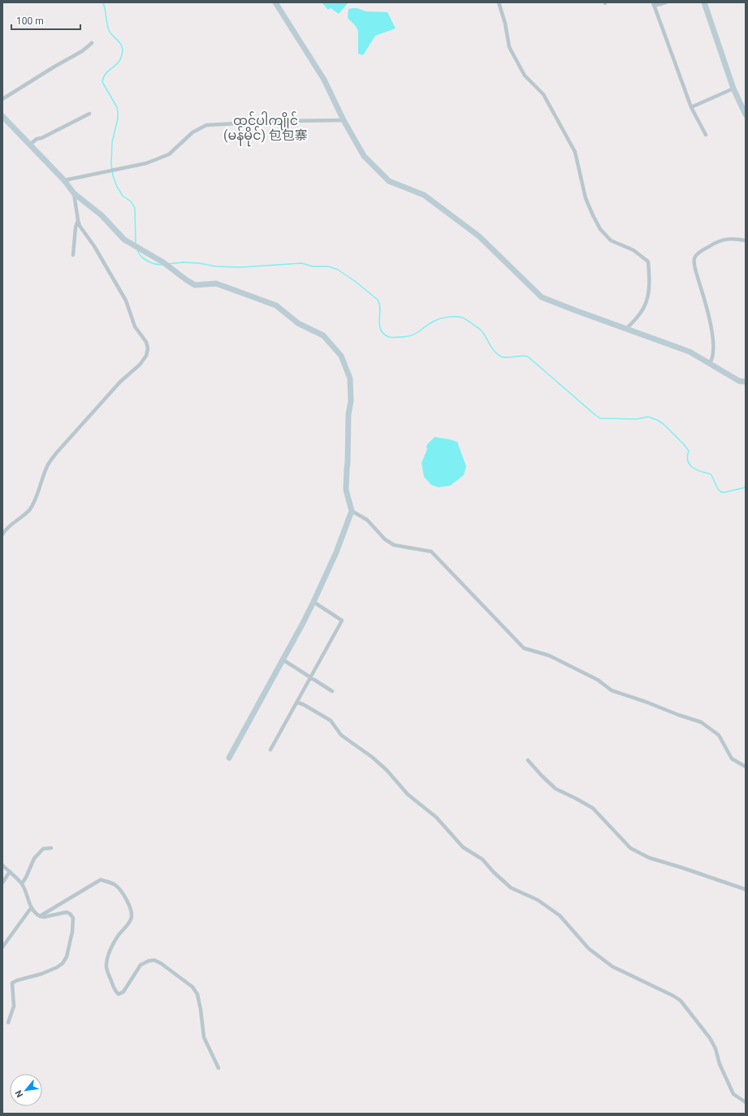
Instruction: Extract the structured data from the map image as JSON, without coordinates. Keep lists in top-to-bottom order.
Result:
{
  "districts": ["ထင်ပါကျိုင် (မန်မိုင်) 包包寨"],
  "scale_bar": "100 m",
  "north": "bottom left"
}
